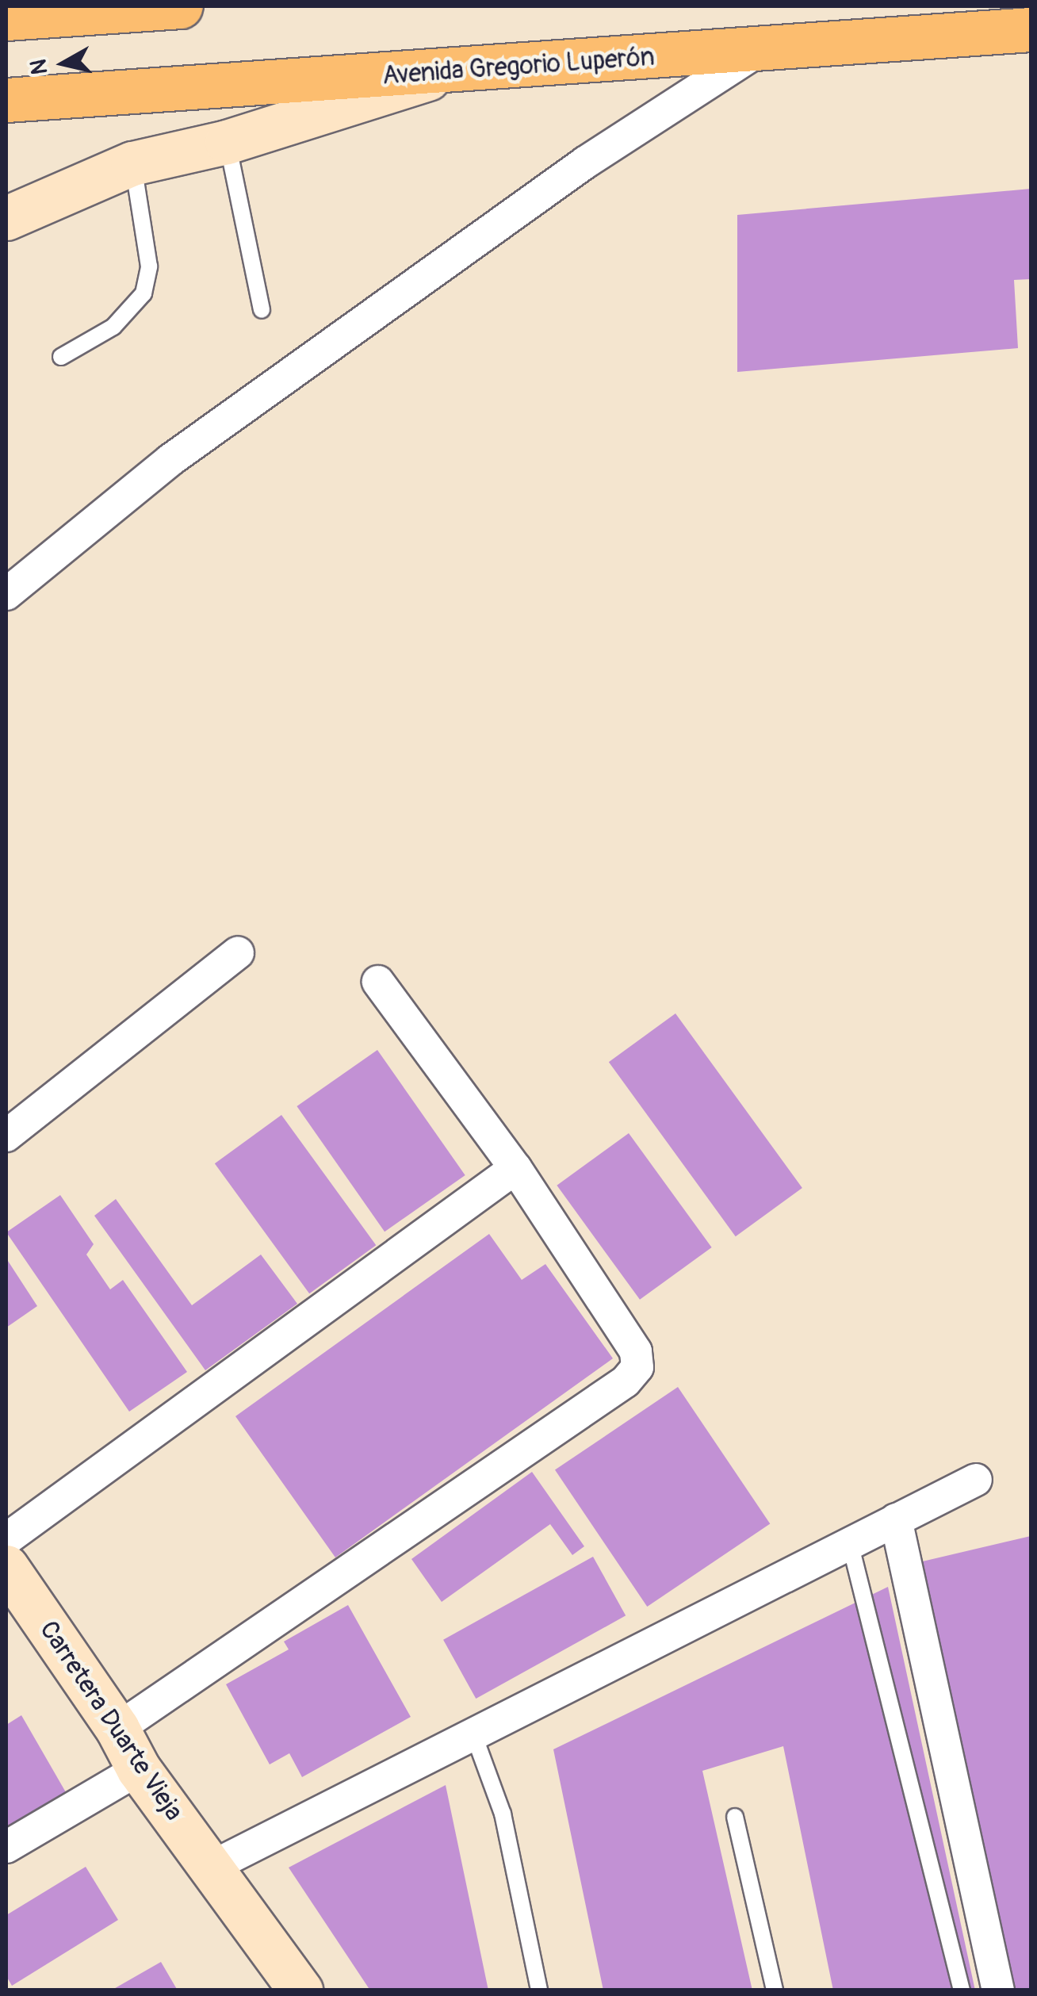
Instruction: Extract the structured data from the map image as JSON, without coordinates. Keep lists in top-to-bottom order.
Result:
{
  "streets": {
    "main road": ["Avenida Gregorio Luperón", "Carretera Duarte Vieja"]
  },
  "north": "left"
}
